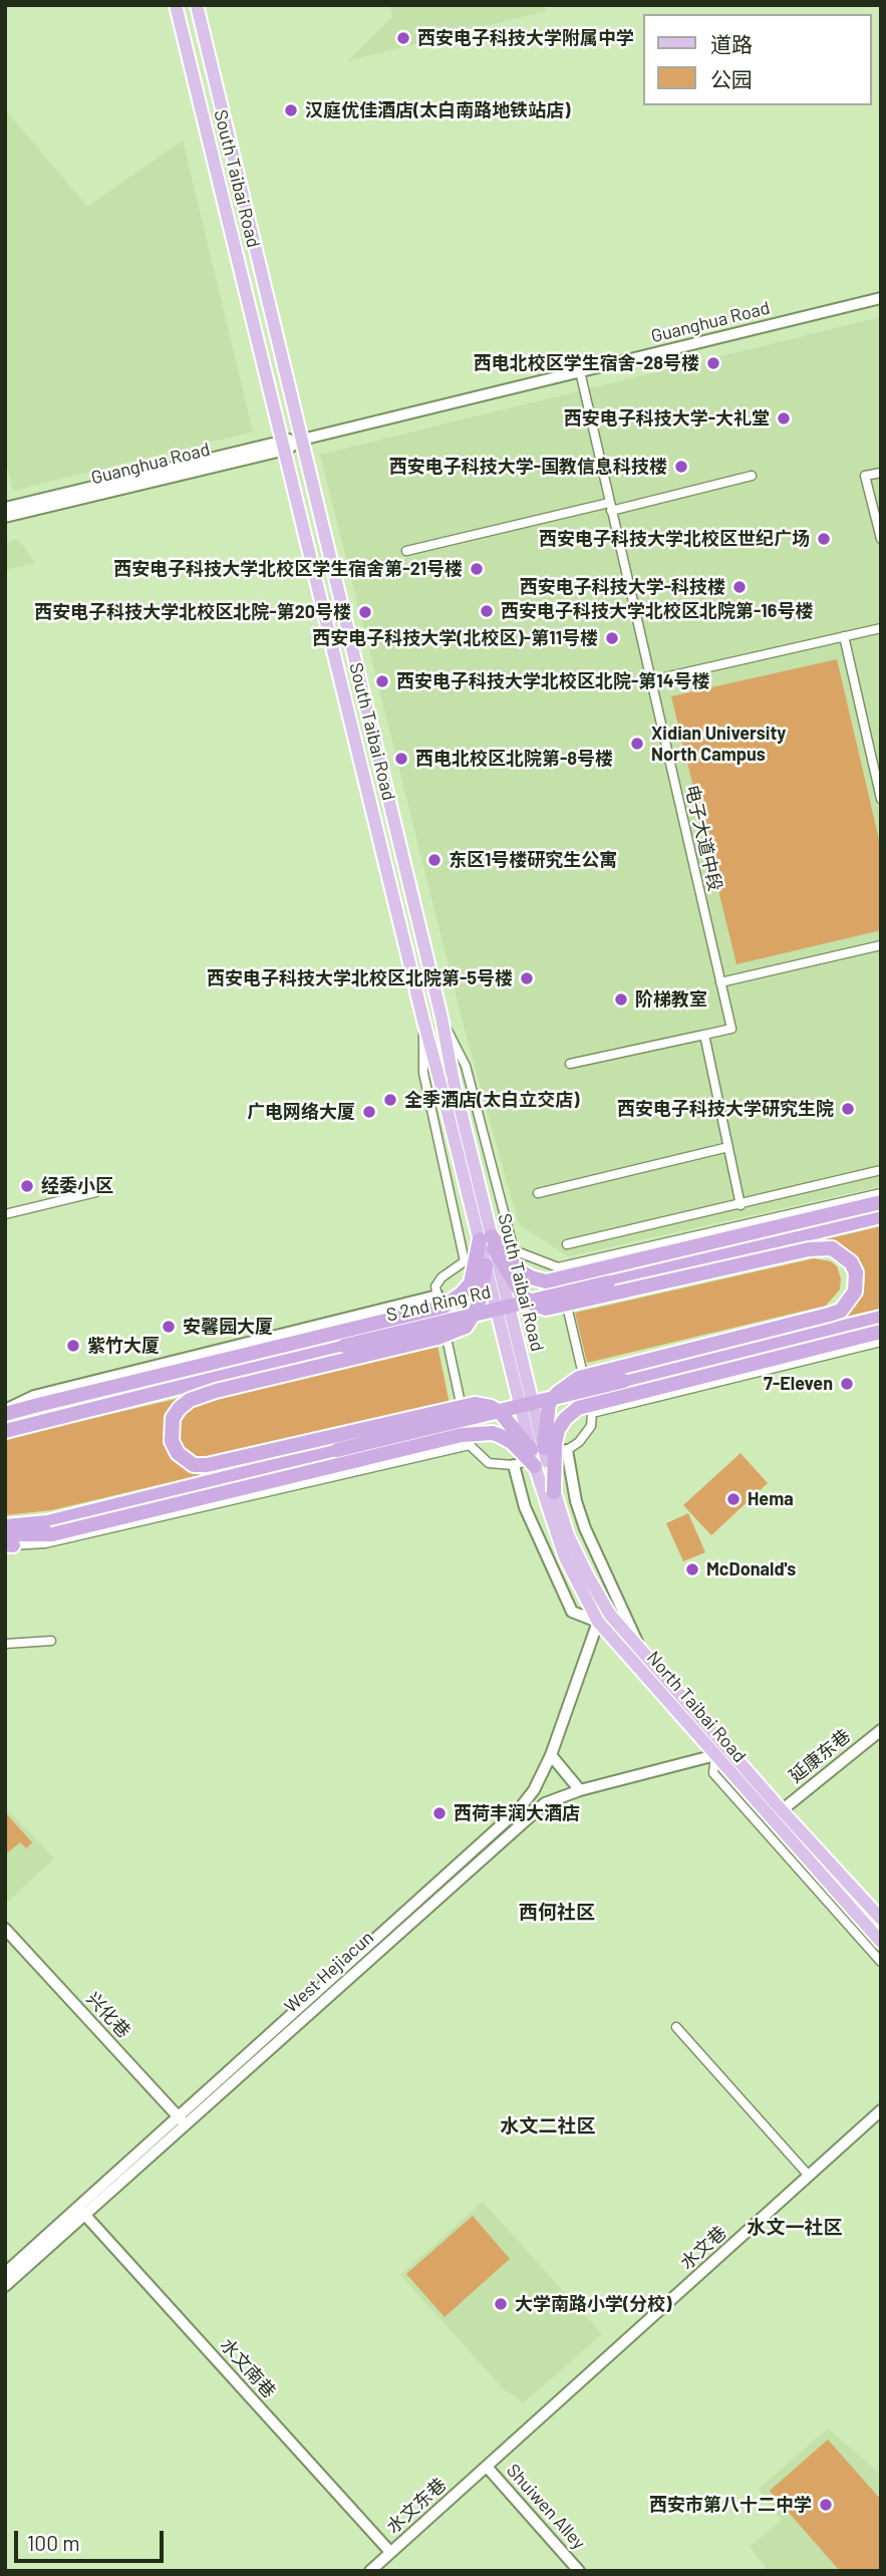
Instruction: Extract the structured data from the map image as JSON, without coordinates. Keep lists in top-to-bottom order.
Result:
{
  "streets": {
    "highway": ["S 2nd Ring Rd"],
    "main road": ["South Taibai Road", "North Taibai Road"],
    "street": [
      "Guanghua Road",
      "电子大道中段",
      "延康东巷",
      "West Hejiacun",
      "兴化巷",
      "水文巷",
      "水文南巷",
      "水文东巷",
      "Shuiwen Alley"
    ]
  },
  "crossings": [
    ["South Taibai Road", "Guanghua Road"],
    ["South Taibai Road", "North Taibai Road"],
    ["Guanghua Road", "电子大道中段"],
    ["North Taibai Road", "延康东巷"],
    ["North Taibai Road", "West Hejiacun"],
    ["West Hejiacun", "兴化巷"],
    ["West Hejiacun", "水文南巷"],
    ["水文巷", "水文东巷"],
    ["水文巷", "Shuiwen Alley"],
    ["水文南巷", "水文东巷"],
    ["水文东巷", "Shuiwen Alley"]
  ],
  "districts": ["西何社区", "水文二社区", "水文一社区"],
  "places": [
    "西安电子科技大学附属中学",
    "汉庭优佳酒店(太白南路地铁站店)",
    "西电北校区学生宿舍-28号楼",
    "西安电子科技大学-大礼堂",
    "西安电子科技大学-国教信息科技楼",
    "西安电子科技大学北校区世纪广场",
    "西安电子科技大学北校区学生宿舍第-21号楼",
    "西安电子科技大学-科技楼",
    "西安电子科技大学北校区北院第-16号楼",
    "西安电子科技大学北校区北院-第20号楼",
    "西安电子科技大学(北校区)-第11号楼",
    "西安电子科技大学北校区北院-第14号楼",
    "Xidian University North Campus",
    "西电北校区北院第-8号楼",
    "东区1号楼研究生公寓",
    "西安电子科技大学北校区北院第-5号楼",
    "阶梯教室",
    "全季酒店(太白立交店)",
    "西安电子科技大学研究生院",
    "广电网络大厦",
    "经委小区",
    "安馨园大厦",
    "紫竹大厦",
    "7-Eleven",
    "Hema",
    "McDonald's",
    "西荷丰润大酒店",
    "大学南路小学(分校)",
    "西安市第八十二中学"
  ],
  "legend": ["道路", "公园"],
  "scale_bar": "100 m"
}
